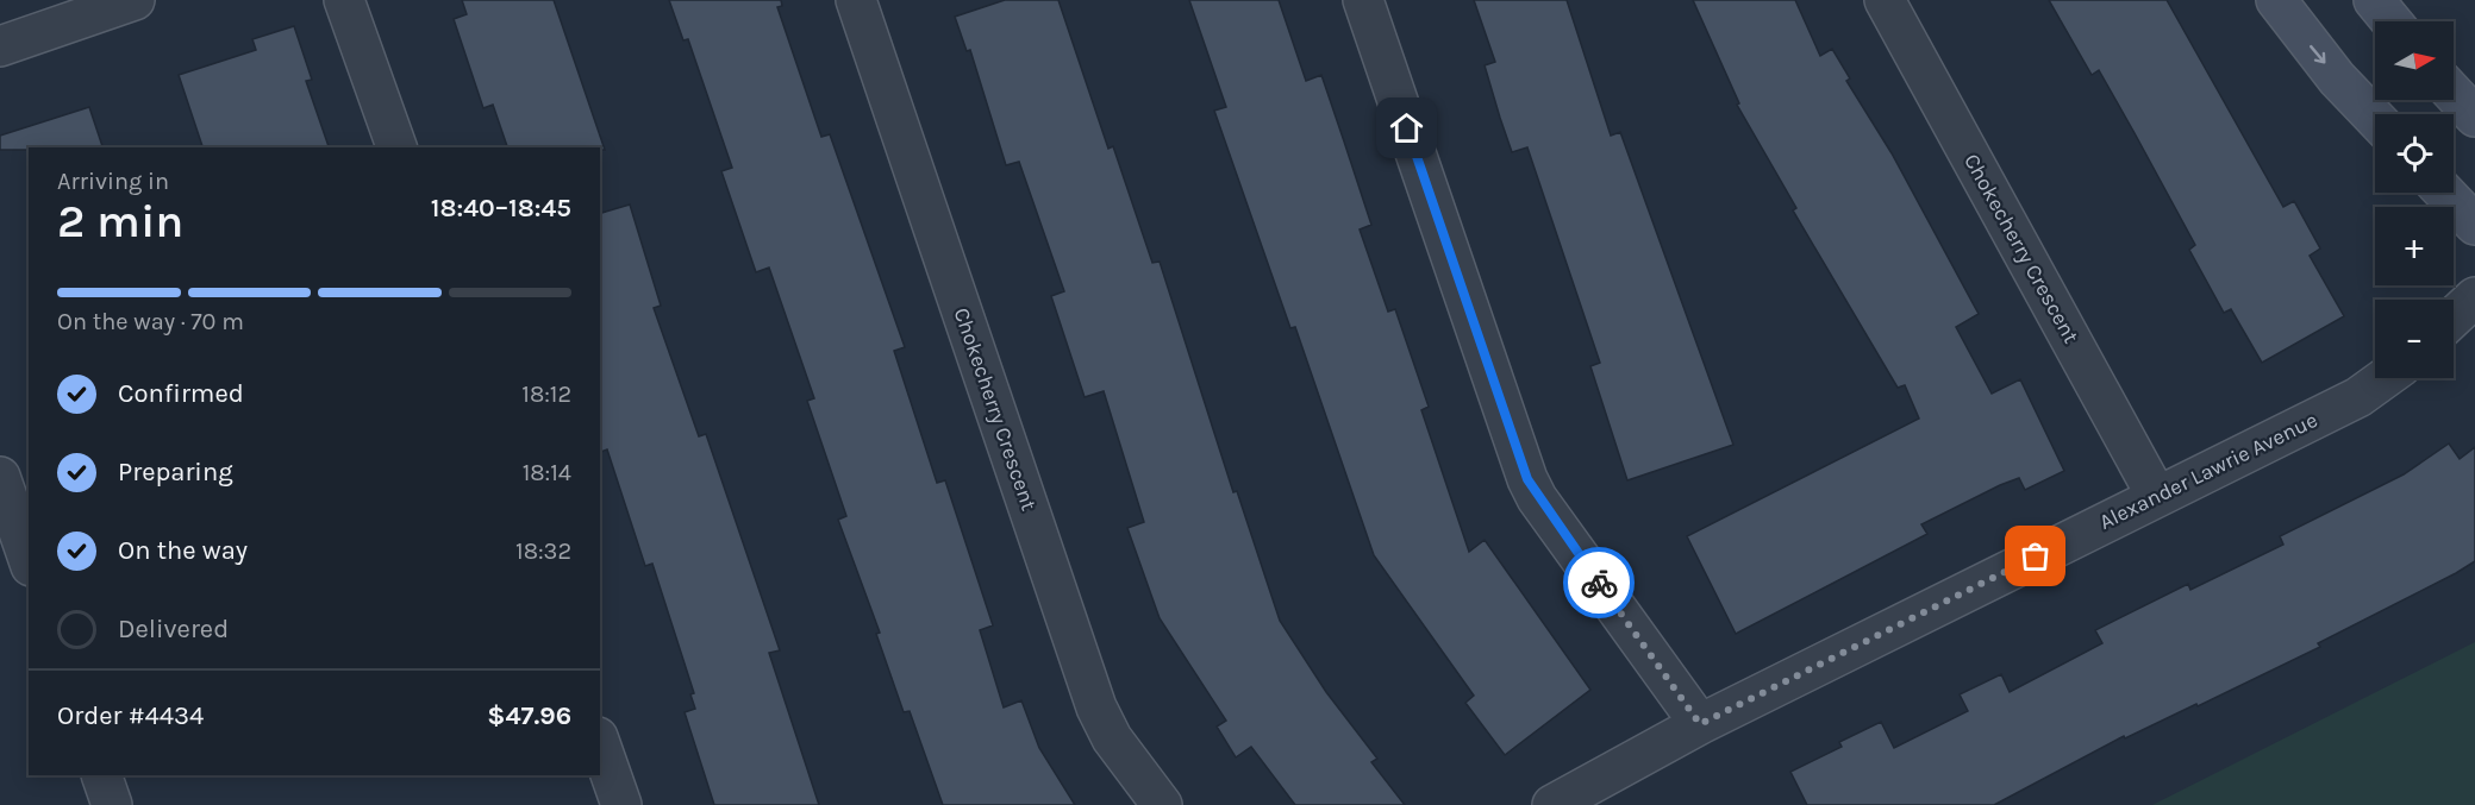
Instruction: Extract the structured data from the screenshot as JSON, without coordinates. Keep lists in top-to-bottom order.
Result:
{
  "streets": {
    "street": ["Chokecherry Crescent", "Alexander Lawrie Avenue"]
  },
  "crossings": [
    ["Chokecherry Crescent", "Alexander Lawrie Avenue"]
  ],
  "north": "right",
  "page": {
    "map_buttons": ["+", "−"],
    "heading": ["2 min", "Arriving in", "18:40–18:45"],
    "panel": ["Order #4434", "$47.96"],
    "bar": "On the way · 70 m",
    "list": [
      ["Confirmed", "18:12"],
      ["Preparing", "18:14"],
      ["On the way", "18:32"],
      "Delivered"
    ]
  }
}
